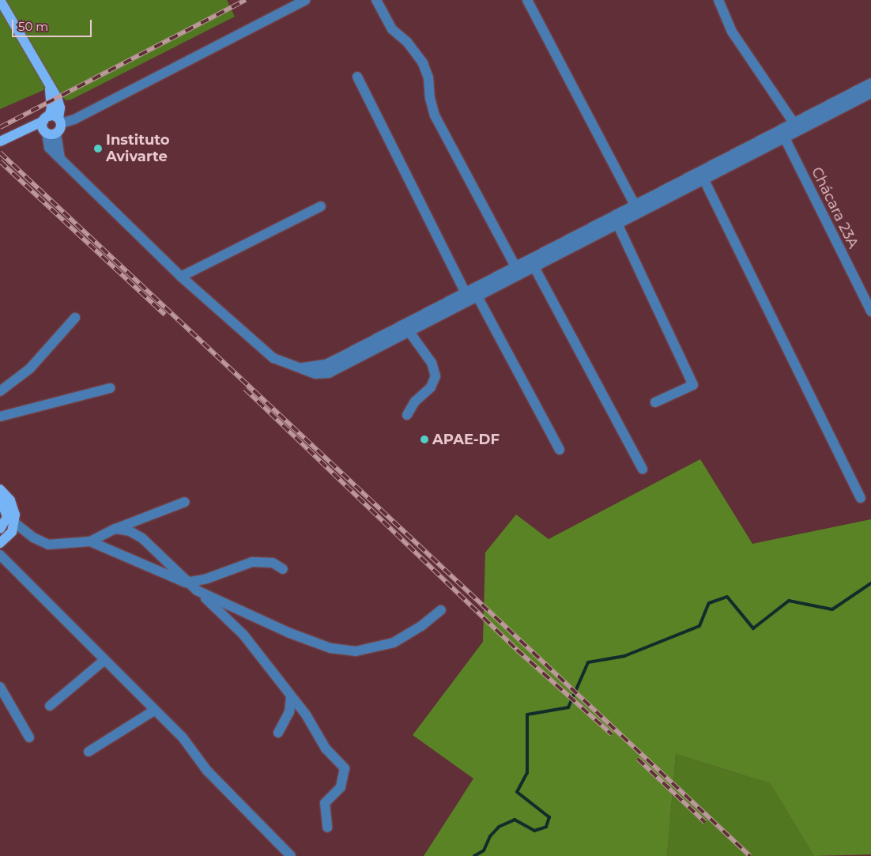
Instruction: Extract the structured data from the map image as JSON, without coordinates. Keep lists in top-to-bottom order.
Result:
{
  "streets": {
    "street": ["Chácara 23A"]
  },
  "places": ["Instituto Avivarte", "APAE-DF"],
  "scale_bar": "50 m"
}
